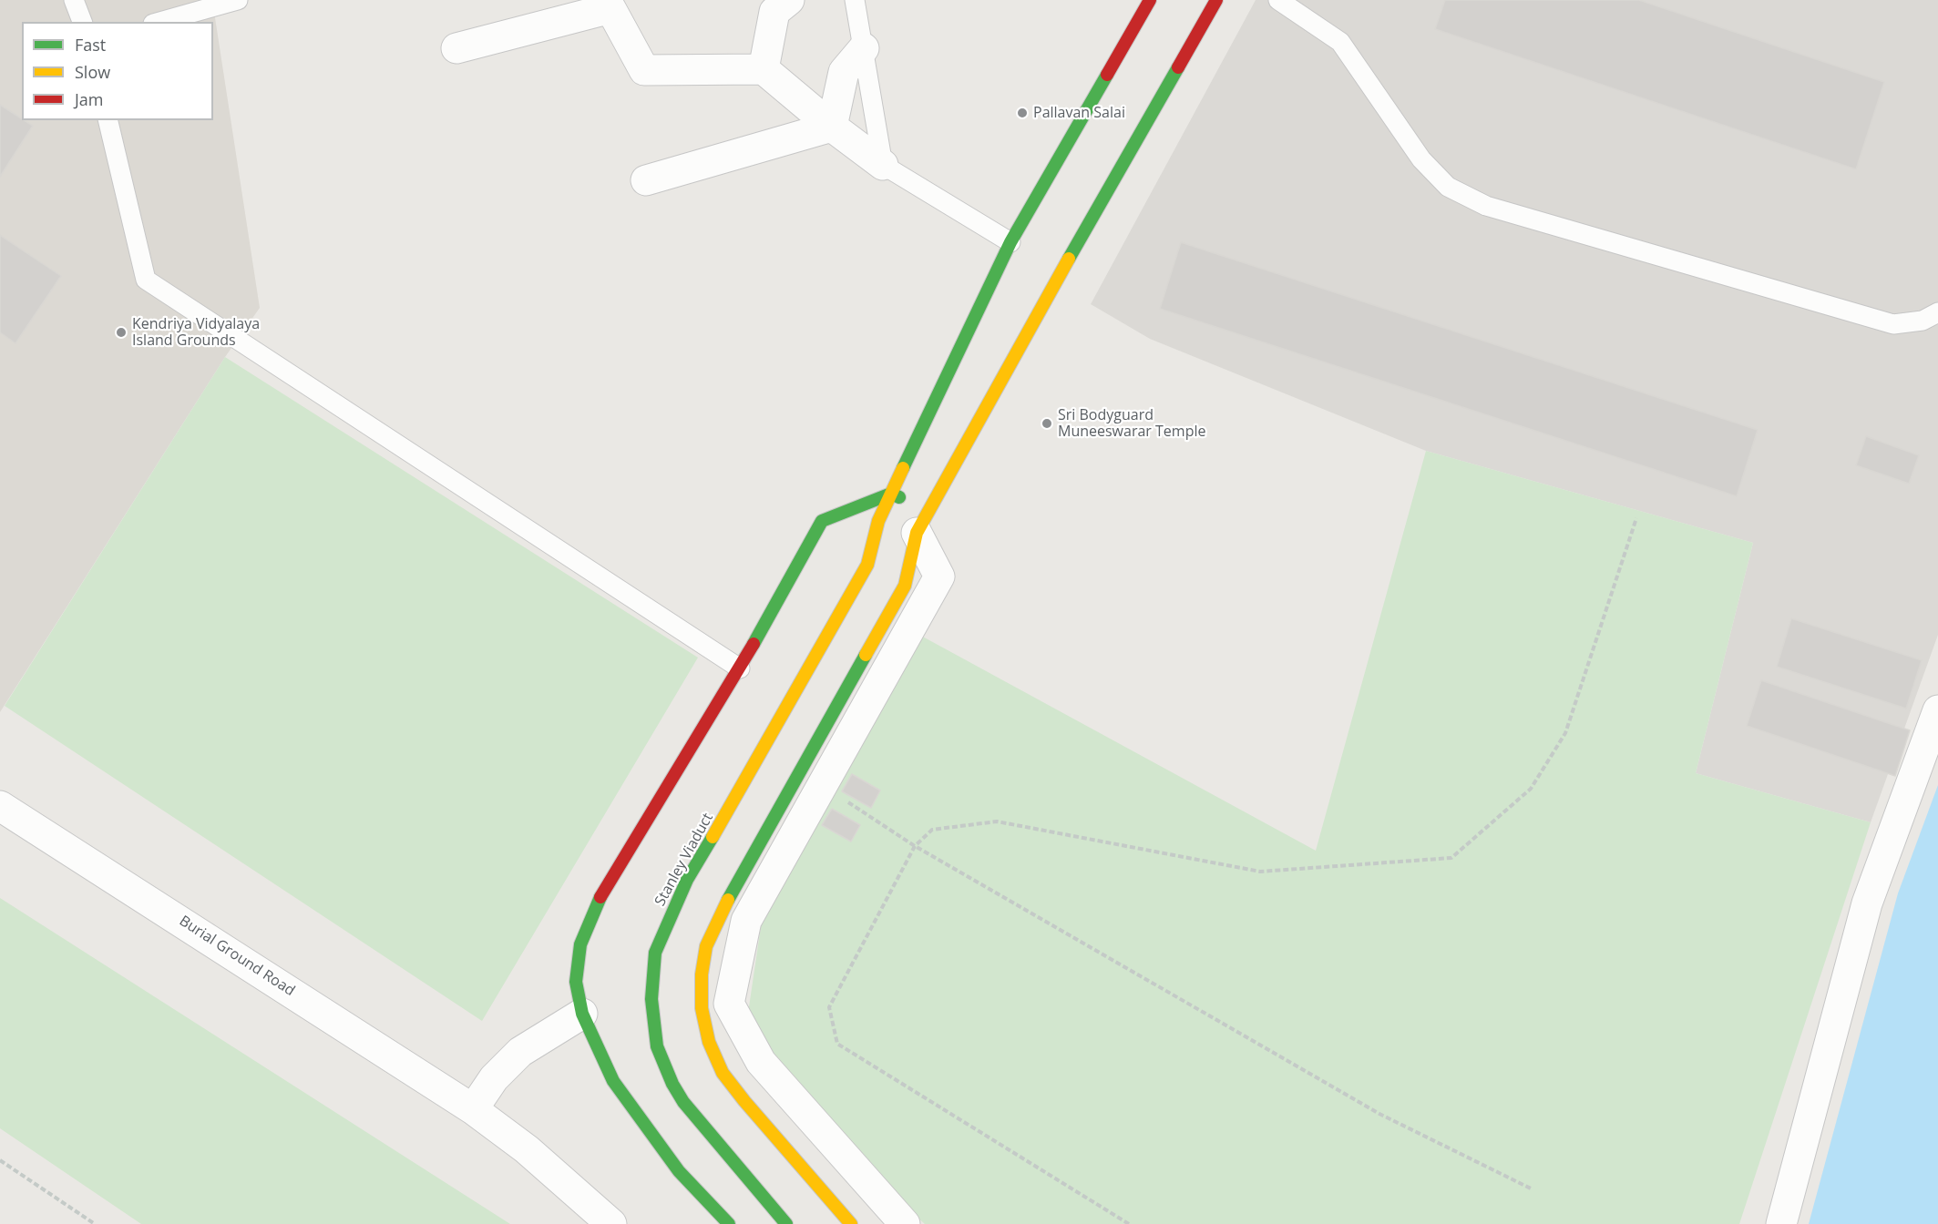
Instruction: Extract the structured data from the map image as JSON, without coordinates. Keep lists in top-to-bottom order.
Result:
{
  "streets": {
    "main road": ["Stanley Viaduct"],
    "street": ["Burial Ground Road"]
  },
  "places": ["Pallavan Salai", "Kendriya Vidyalaya Island Grounds", "Sri Bodyguard Muneeswarar Temple"],
  "legend": ["Fast", "Slow", "Jam"]
}
